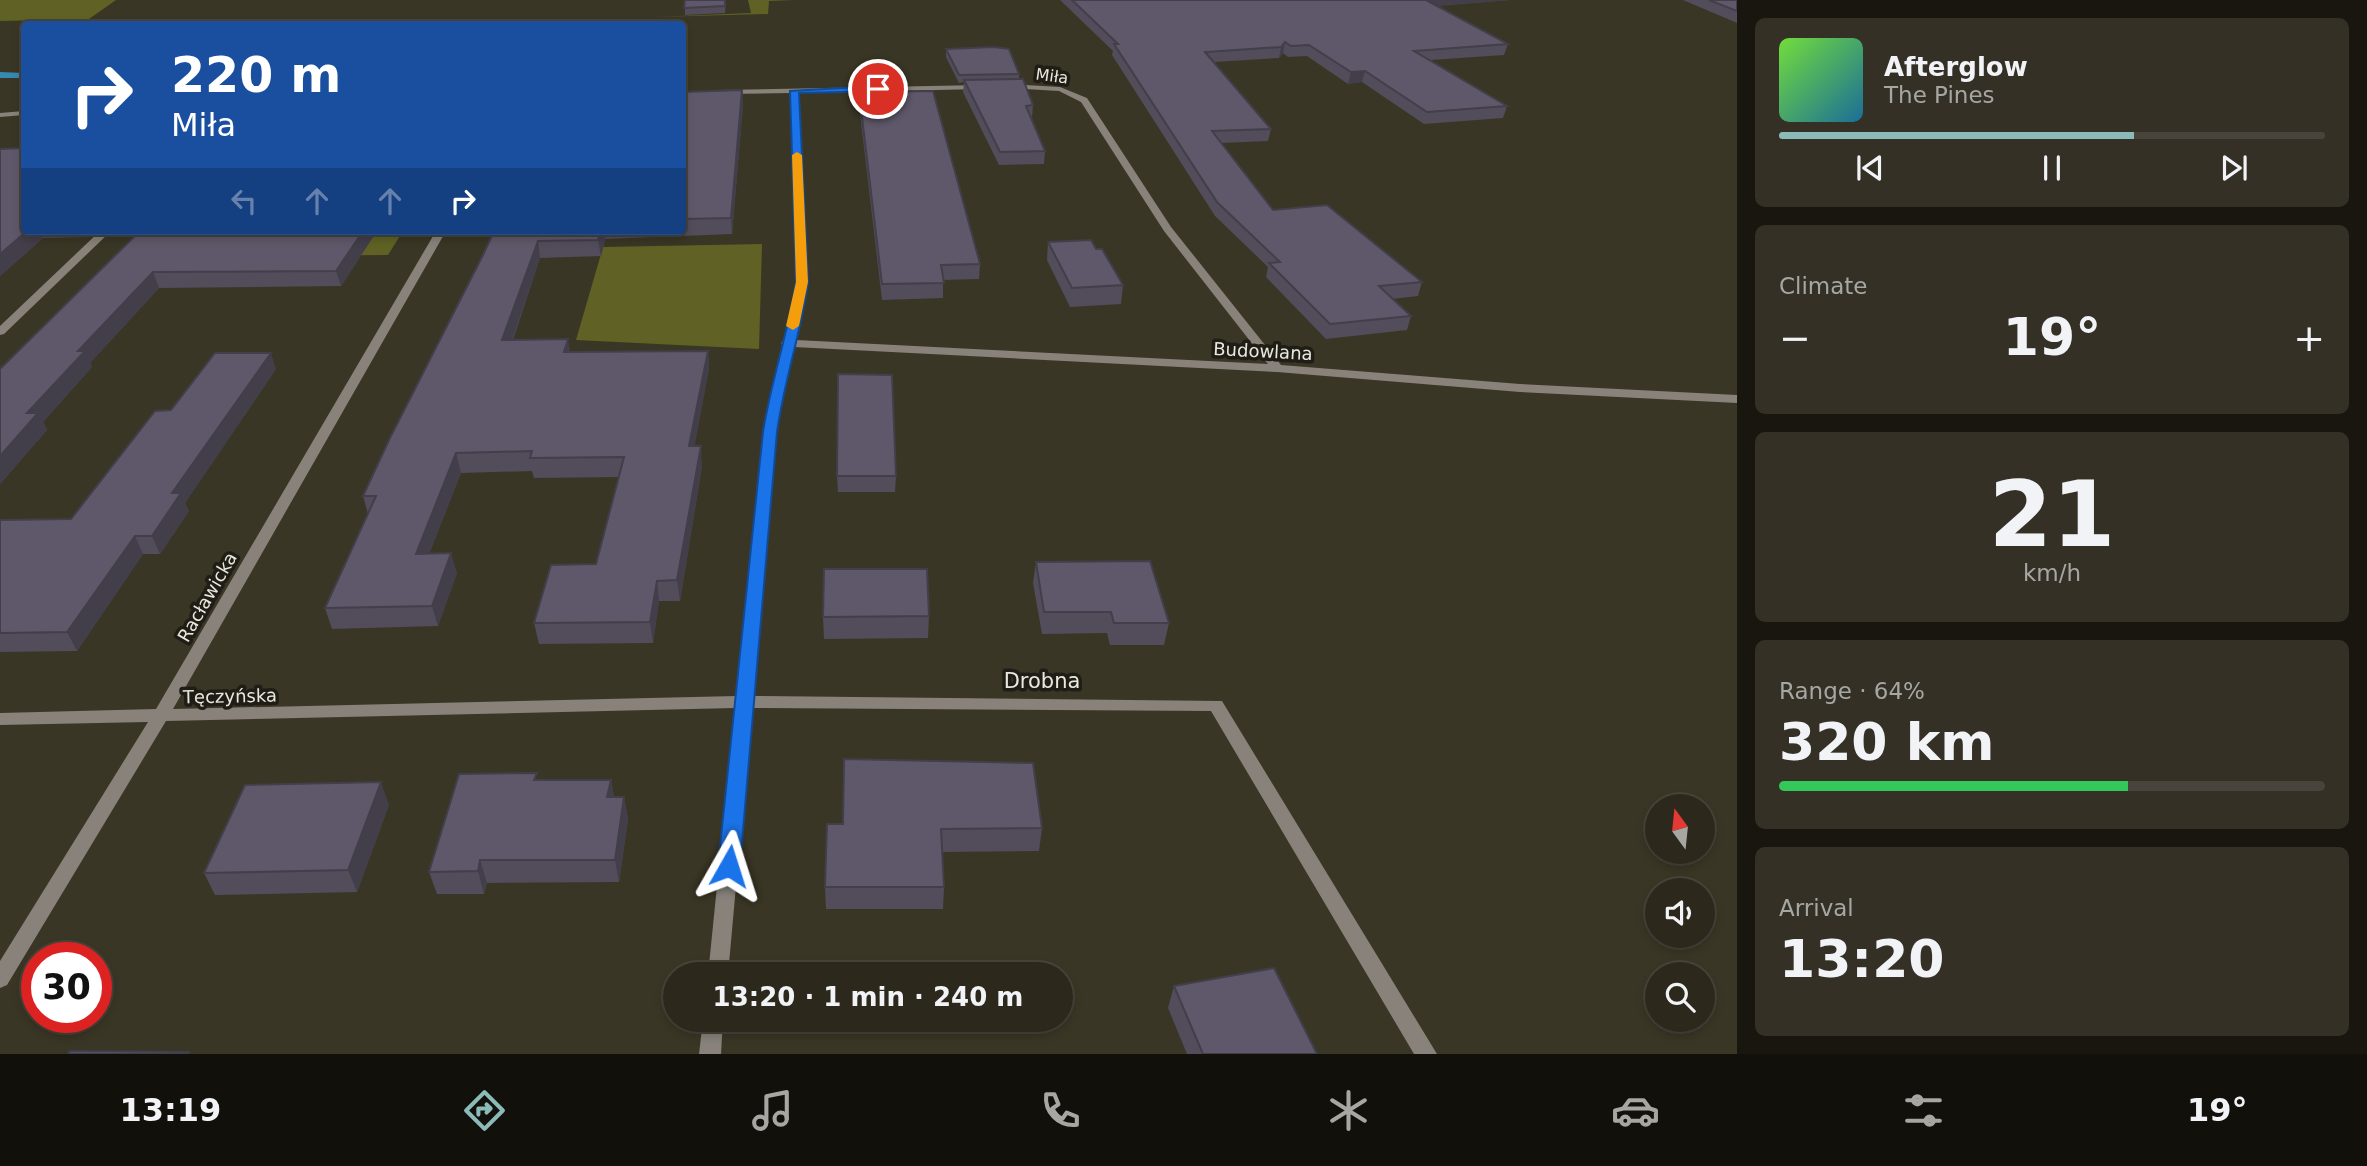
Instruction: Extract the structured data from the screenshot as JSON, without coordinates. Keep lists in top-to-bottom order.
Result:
{
  "streets": {
    "street": [
      "Miła",
      "Budowlana",
      "Racławicka",
      "Drobna",
      "Tęczyńska"
    ]
  },
  "crossings": [
    ["Miła", "Budowlana"],
    ["Racławicka", "Tęczyńska"],
    ["Drobna", "Tęczyńska"]
  ],
  "north": "top",
  "page": {
    "turn": ["220 m", "Miła"],
    "song": ["Afterglow", "The Pines"],
    "tile": [
      "Climate",
      ["21", "km/h"],
      ["Range · 64%", "320 km"],
      ["Arrival", "13:20"]
    ],
    "heat": ["−", "19°", "+"],
    "limit": "30",
    "trip": "13:20 · 1 min · 240 m",
    "tabs": ["13:19", "19°"]
  }
}
